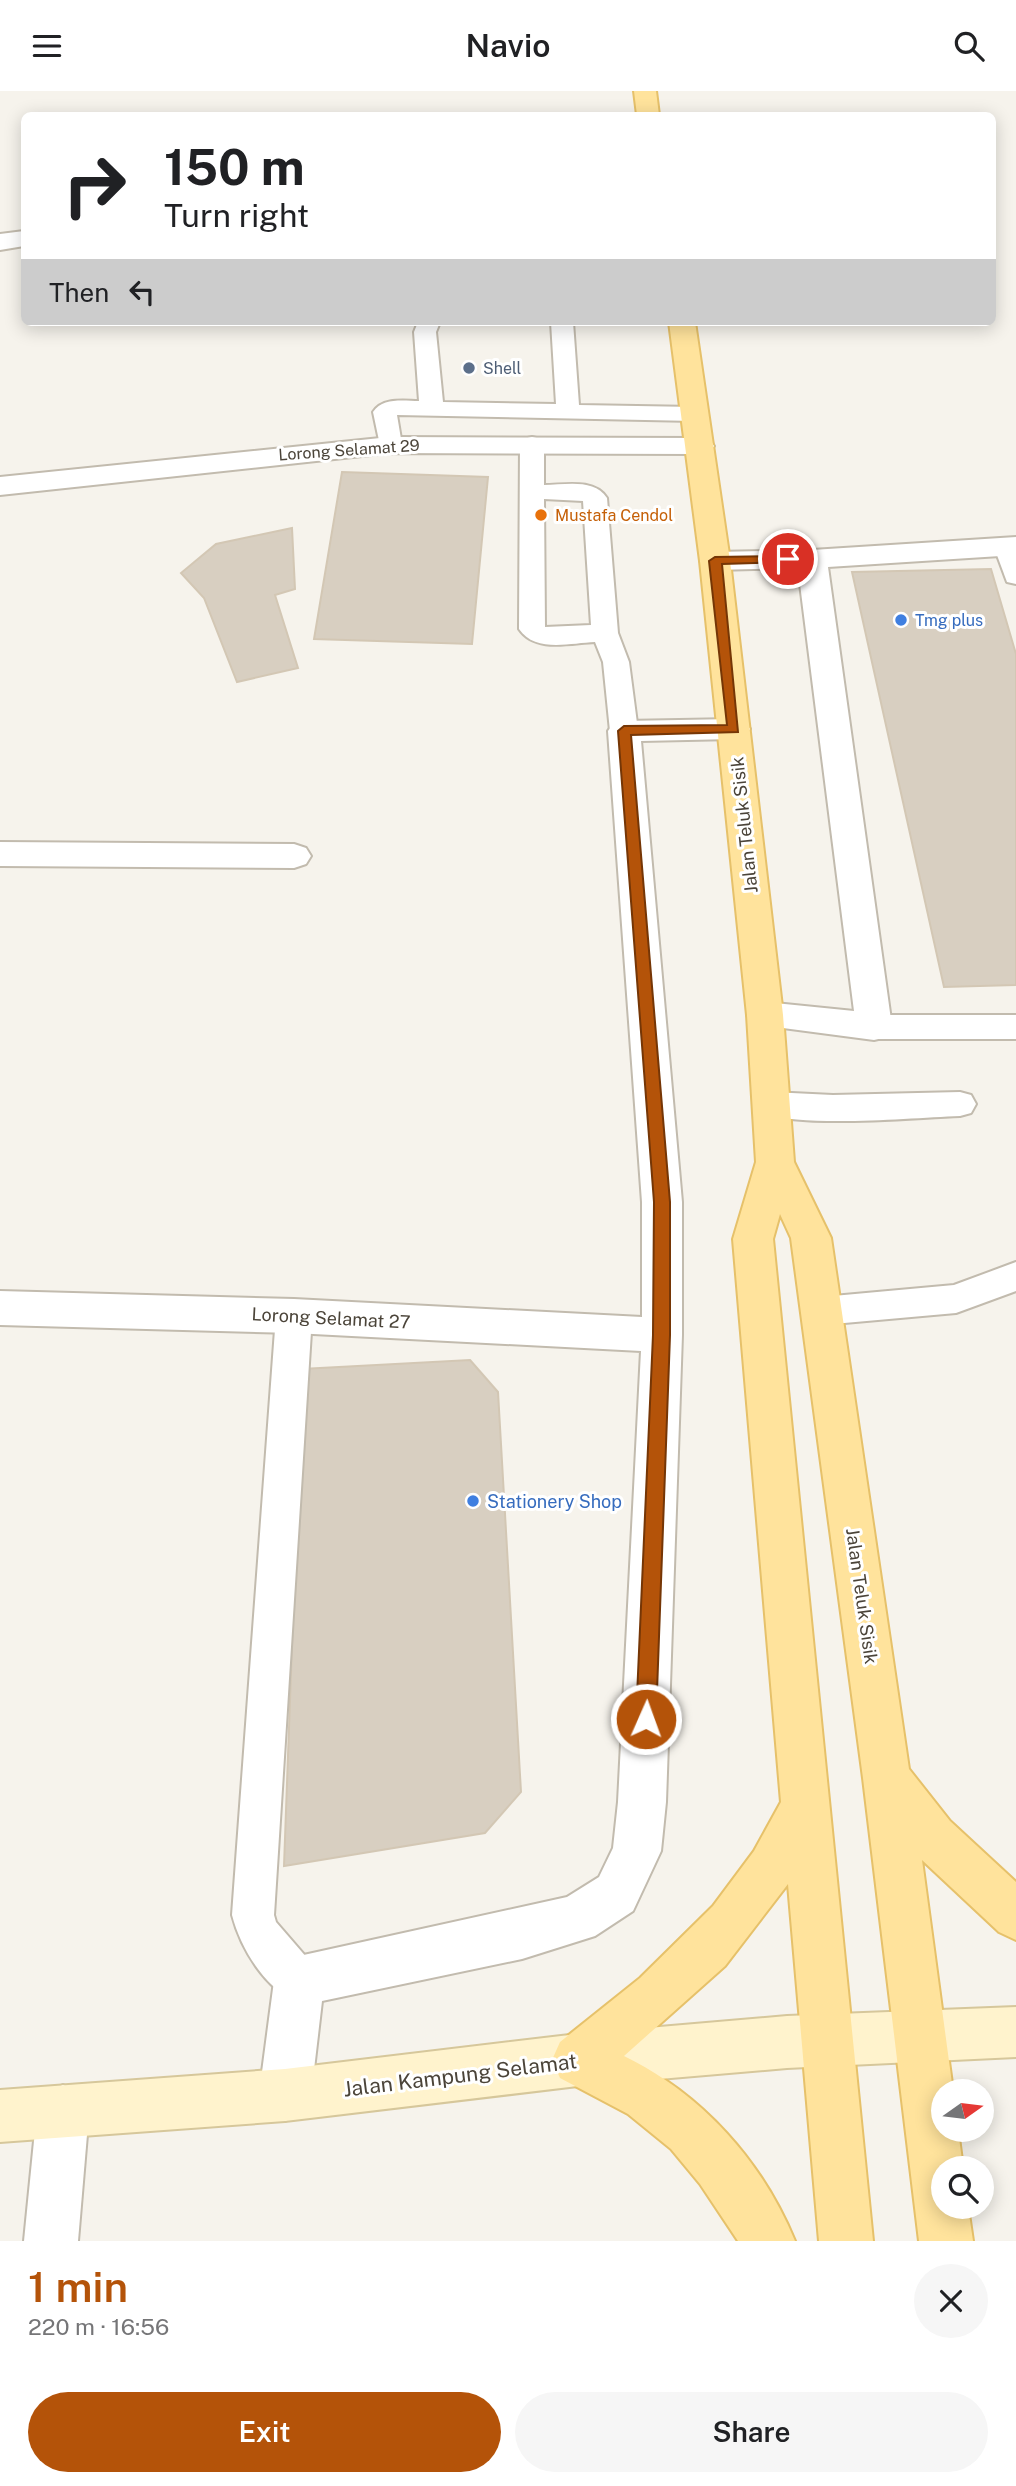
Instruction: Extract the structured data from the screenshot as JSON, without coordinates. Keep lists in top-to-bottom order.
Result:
{
  "streets": {
    "main road": ["Jalan Teluk Sisik"],
    "street": ["Lorong Selamat 29", "Lorong Selamat 27", "Jalan Kampung Selamat"]
  },
  "crossings": [
    ["Lorong Selamat 29", "Jalan Teluk Sisik"],
    ["Jalan Teluk Sisik", "Jalan Kampung Selamat"]
  ],
  "places": [
    "Shell",
    "Mustafa Cendol",
    "Tmg plus",
    "Stationery Shop"
  ],
  "north": "right",
  "page": {
    "header": "Navio",
    "turn": ["150 m", "Turn right"],
    "then": "Then",
    "heading": ["1 min", "220 m · 16:56"],
    "buttons": ["Exit", "Share"]
  }
}
